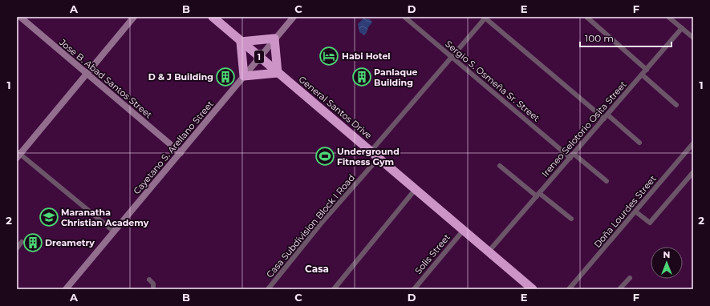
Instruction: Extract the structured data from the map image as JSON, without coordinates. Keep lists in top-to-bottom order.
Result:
{
  "streets": {
    "highway": ["1", "General Santos Drive"],
    "street": [
      "Jose B. Abad Santos Street",
      "Sergio S. Osmeña Sr. Street",
      "Ireneo Selotorio Osita Street",
      "Cayetano S. Arellano Street",
      "Doña Lourdes Street",
      "Casa Subdivision Block I Road",
      "Solis Street"
    ]
  },
  "crossings": [
    ["Jose B. Abad Santos Street", "Cayetano S. Arellano Street"],
    ["Sergio S. Osmeña Sr. Street", "Ireneo Selotorio Osita Street"],
    ["General Santos Drive", "Ireneo Selotorio Osita Street"],
    ["General Santos Drive", "Cayetano S. Arellano Street"],
    ["General Santos Drive", "Casa Subdivision Block I Road"],
    ["General Santos Drive", "Solis Street"]
  ],
  "districts": ["Casa"],
  "places": {
    "hotel": ["Habi Hotel"],
    "building": ["D & J Building", "Panlaque Building", "Dreametry"],
    "sports": ["Underground Fitness Gym"],
    "school or university": ["Maranatha Christian Academy"]
  },
  "scale_bar": "100 m",
  "north": "top",
  "grid": {
    "columns": [
      "A",
      "B",
      "C",
      "D",
      "E",
      "F"
    ],
    "rows": ["1", "2"]
  }
}
